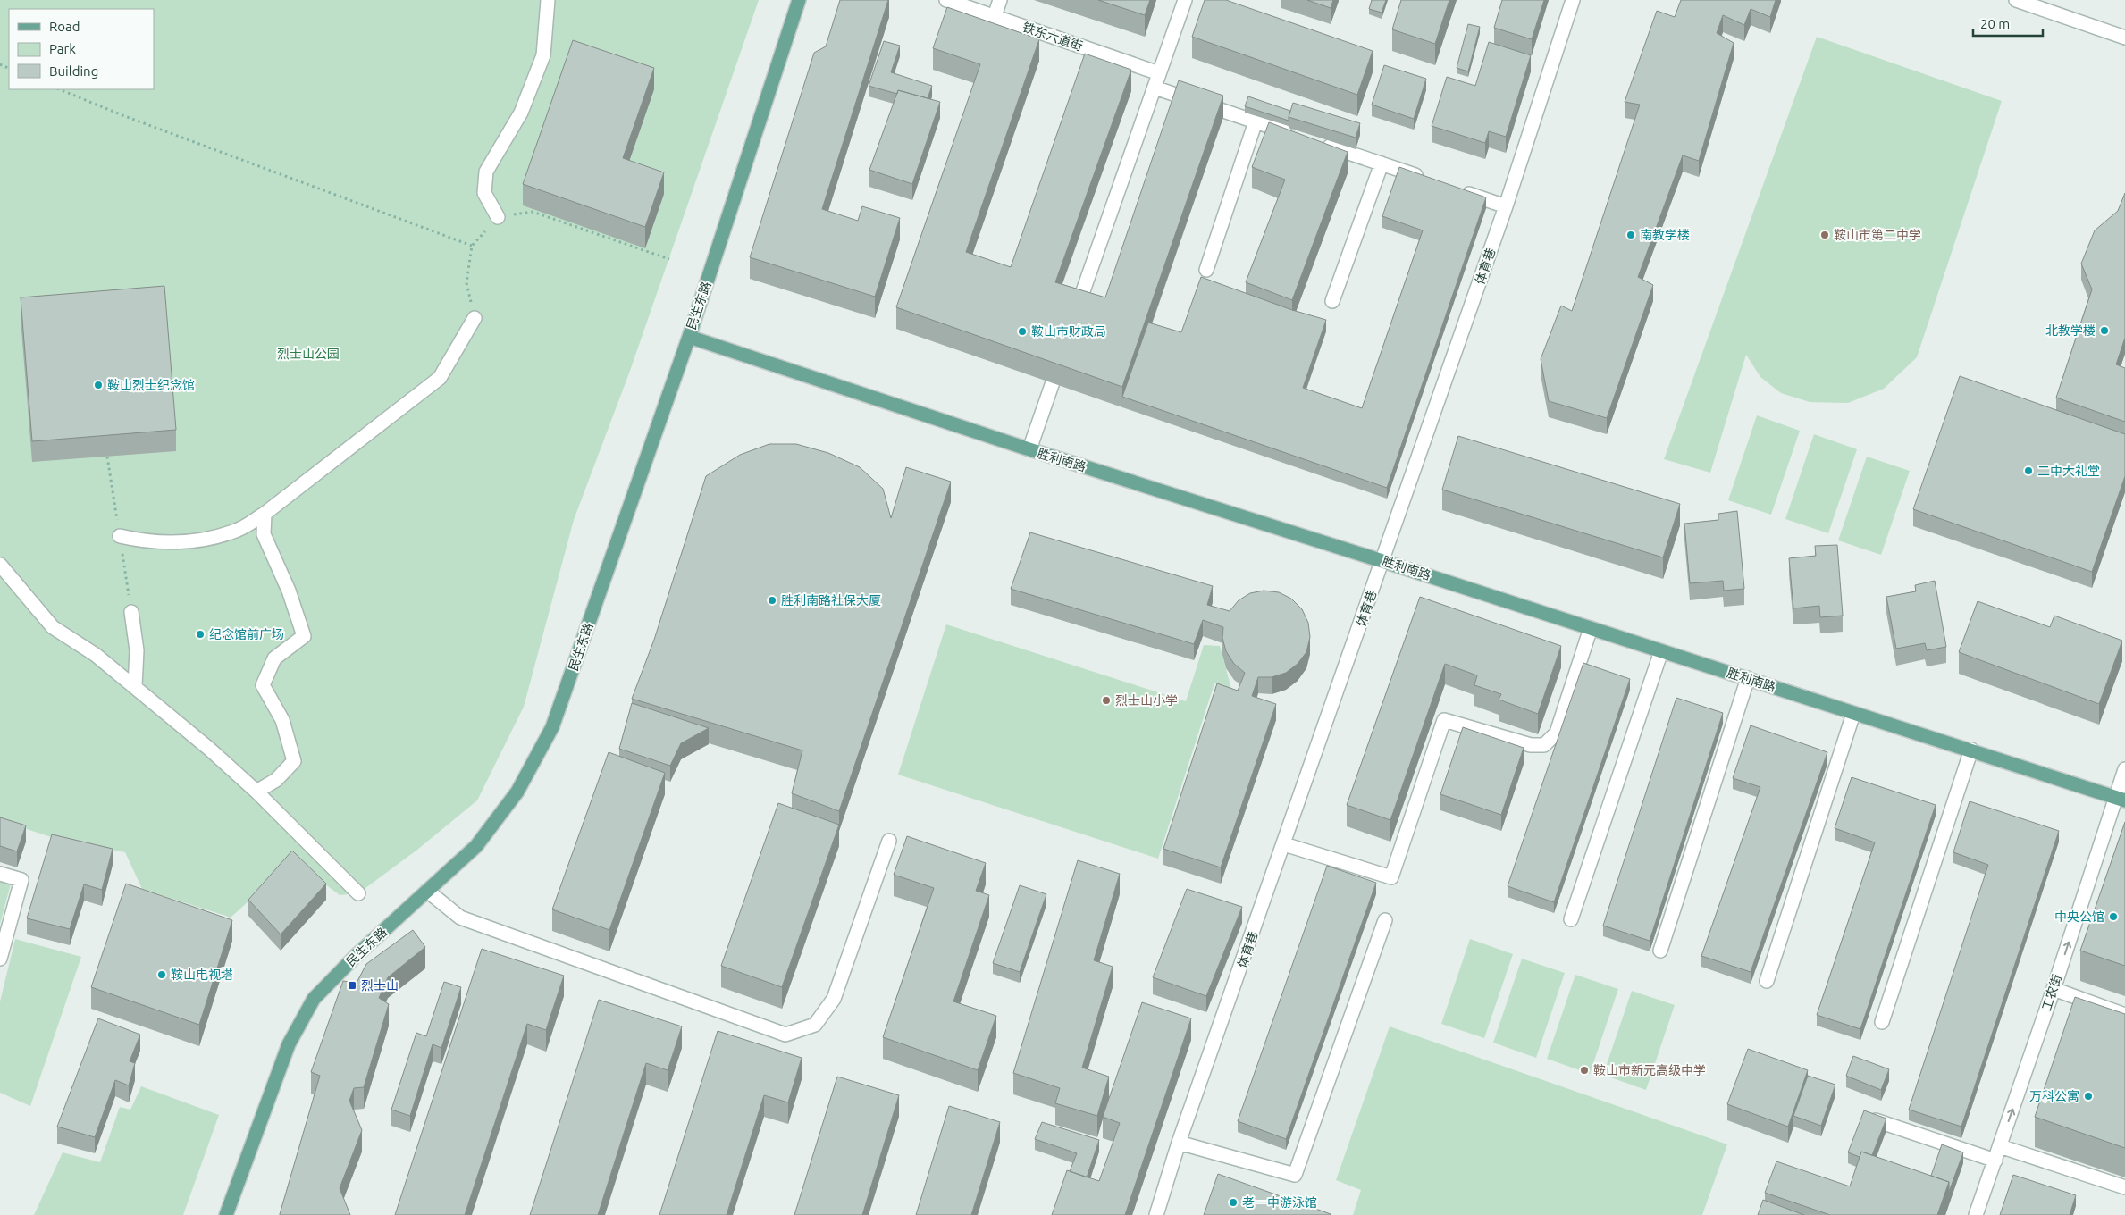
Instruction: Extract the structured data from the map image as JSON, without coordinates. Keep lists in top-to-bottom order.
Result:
{
  "streets": {
    "main road": ["民生东路", "胜利南路"],
    "street": ["铁东六道街", "体育巷", "工农街"]
  },
  "crossings": [
    ["体育巷", "胜利南路"],
    ["民生东路", "胜利南路"],
    ["胜利南路", "工农街"]
  ],
  "one_way": ["工农街"],
  "parks": ["烈士山公园"],
  "places": {
    "other": [
      "南教学楼",
      "鞍山市第二中学",
      "北教学楼",
      "鞍山市财政局",
      "鞍山烈士纪念馆",
      "二中大礼堂",
      "胜利南路社保大厦",
      "纪念馆前广场",
      "烈士山小学",
      "中央公馆",
      "鞍山电视塔",
      "鞍山市新元高级中学",
      "万科公寓",
      "老一中游泳馆"
    ],
    "transit": ["烈士山"]
  },
  "legend": ["Road", "Park", "Building"],
  "scale_bar": "20 m"
}
